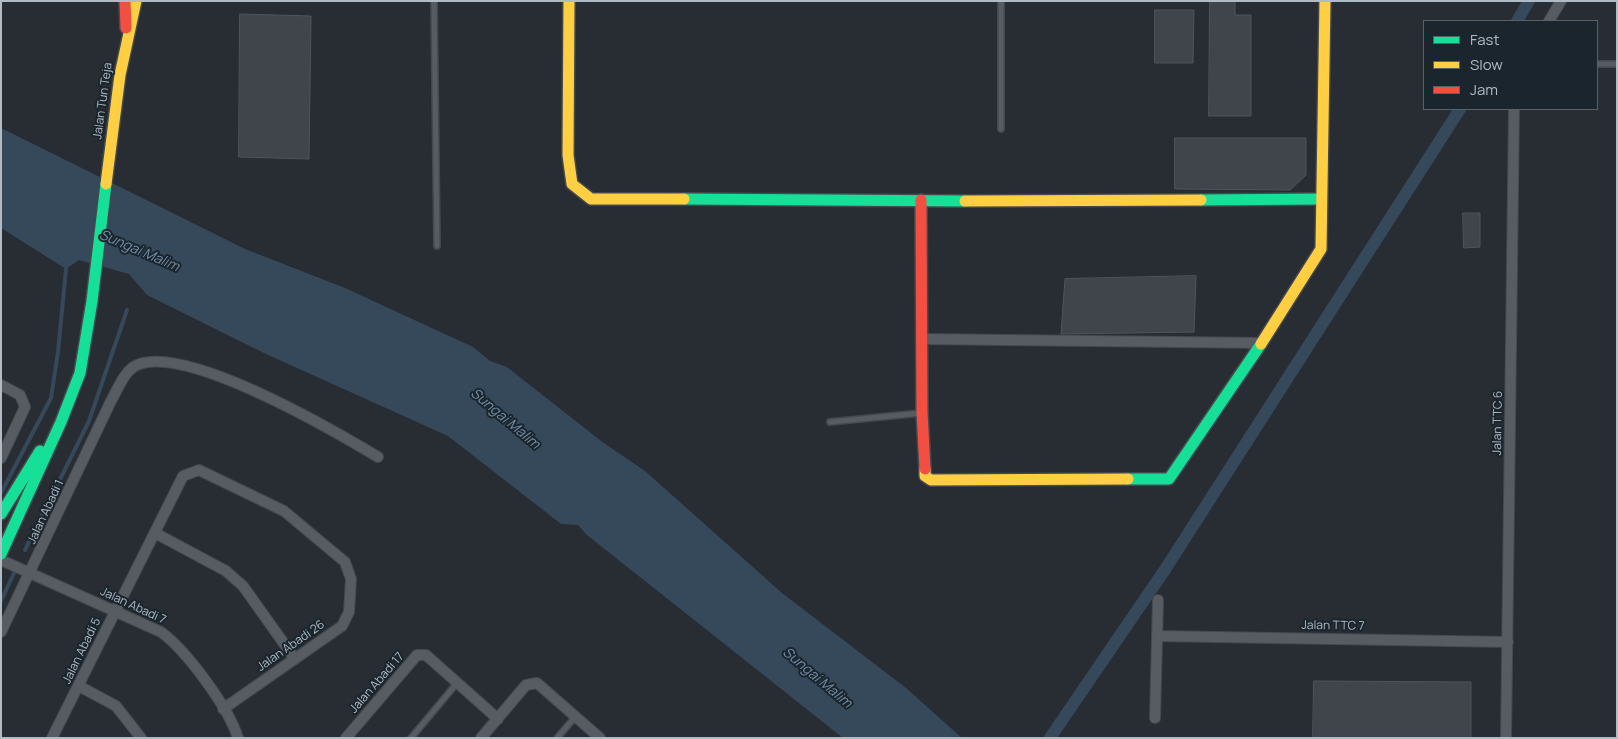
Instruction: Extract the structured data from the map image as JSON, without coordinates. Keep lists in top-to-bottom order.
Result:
{
  "streets": {
    "street": [
      "Jalan Tun Teja",
      "Jalan TTC 6",
      "Jalan Abadi 1",
      "Jalan Abadi 7",
      "Jalan TTC 7",
      "Jalan Abadi 26",
      "Jalan Abadi 5",
      "Jalan Abadi 17"
    ]
  },
  "crossings": [
    ["Jalan TTC 6", "Jalan TTC 7"],
    ["Jalan Abadi 1", "Jalan Abadi 7"],
    ["Jalan Abadi 7", "Jalan Abadi 26"],
    ["Jalan Abadi 7", "Jalan Abadi 5"],
    ["Jalan Abadi 26", "Jalan Abadi 5"]
  ],
  "water": ["Sungai Malim"],
  "legend": ["Fast", "Slow", "Jam"]
}
